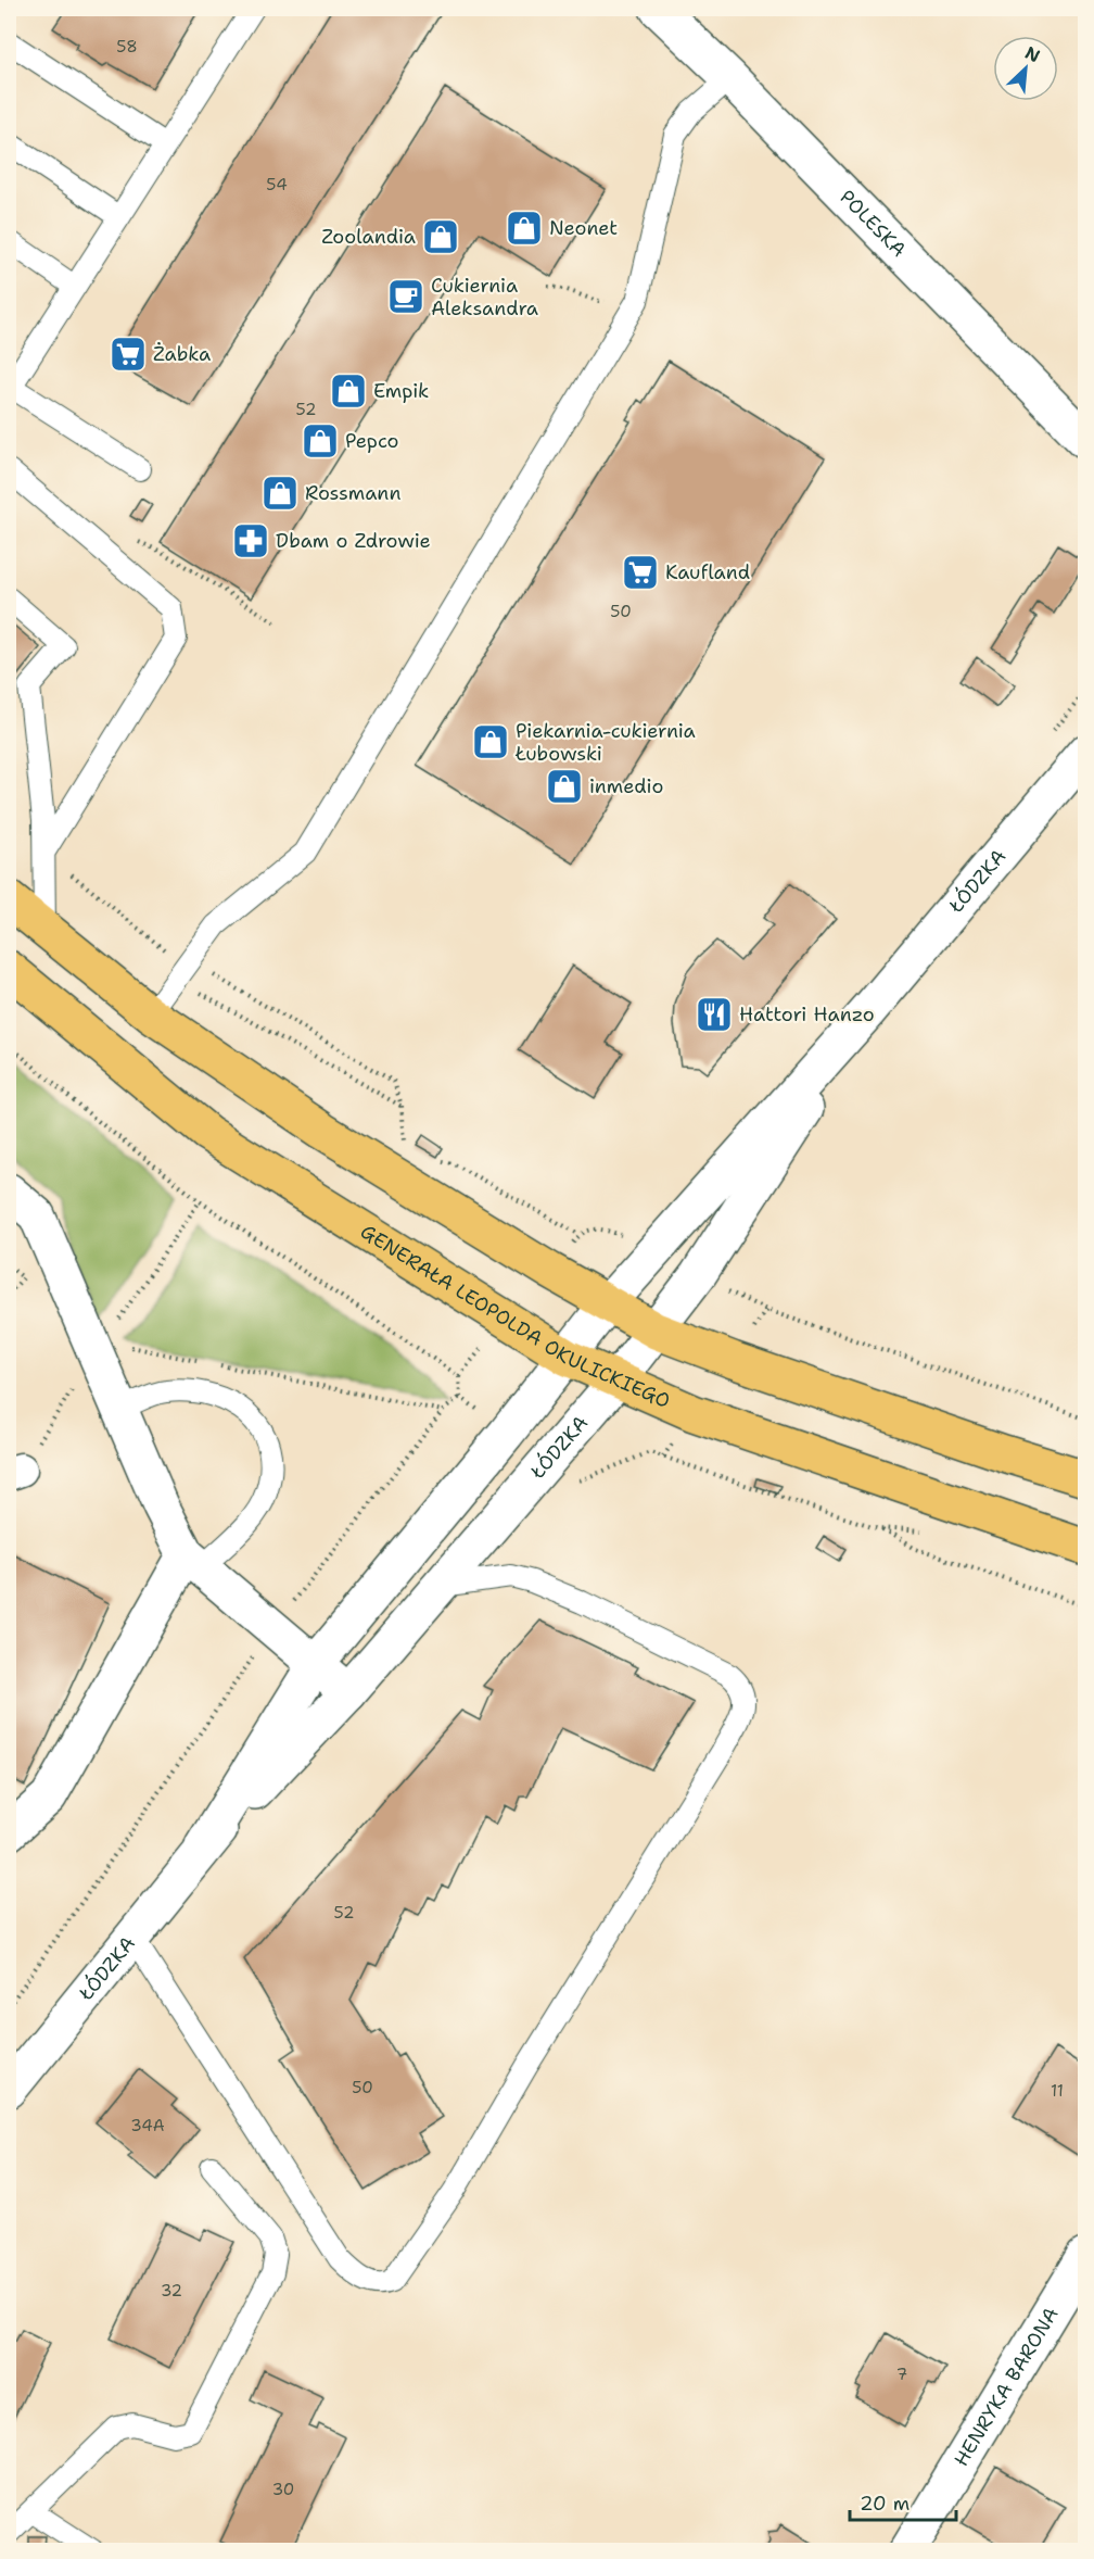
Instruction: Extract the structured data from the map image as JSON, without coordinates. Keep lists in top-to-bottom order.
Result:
{
  "streets": {
    "main road": ["GENERAŁA LEOPOLDA OKULICKIEGO"],
    "street": ["POLESKA", "ŁÓDZKA", "HENRYKA BARONA"]
  },
  "crossings": [
    ["ŁÓDZKA", "GENERAŁA LEOPOLDA OKULICKIEGO"]
  ],
  "places": {
    "shop": [
      "Neonet",
      "Zoolandia",
      "Empik",
      "Pepco",
      "Rossmann",
      "Piekarnia-cukiernia Łubowski",
      "inmedio"
    ],
    "cafe": ["Cukiernia Aleksandra"],
    "supermarket": ["Żabka", "Kaufland"],
    "pharmacy": ["Dbam o Zdrowie"],
    "restaurant": ["Hattori Hanzo"]
  },
  "house_numbers": [
    "58",
    "54",
    "52",
    "50",
    "52",
    "50",
    "11",
    "34A",
    "32",
    "7",
    "30"
  ],
  "scale_bar": "20 m",
  "north": "top right"
}
